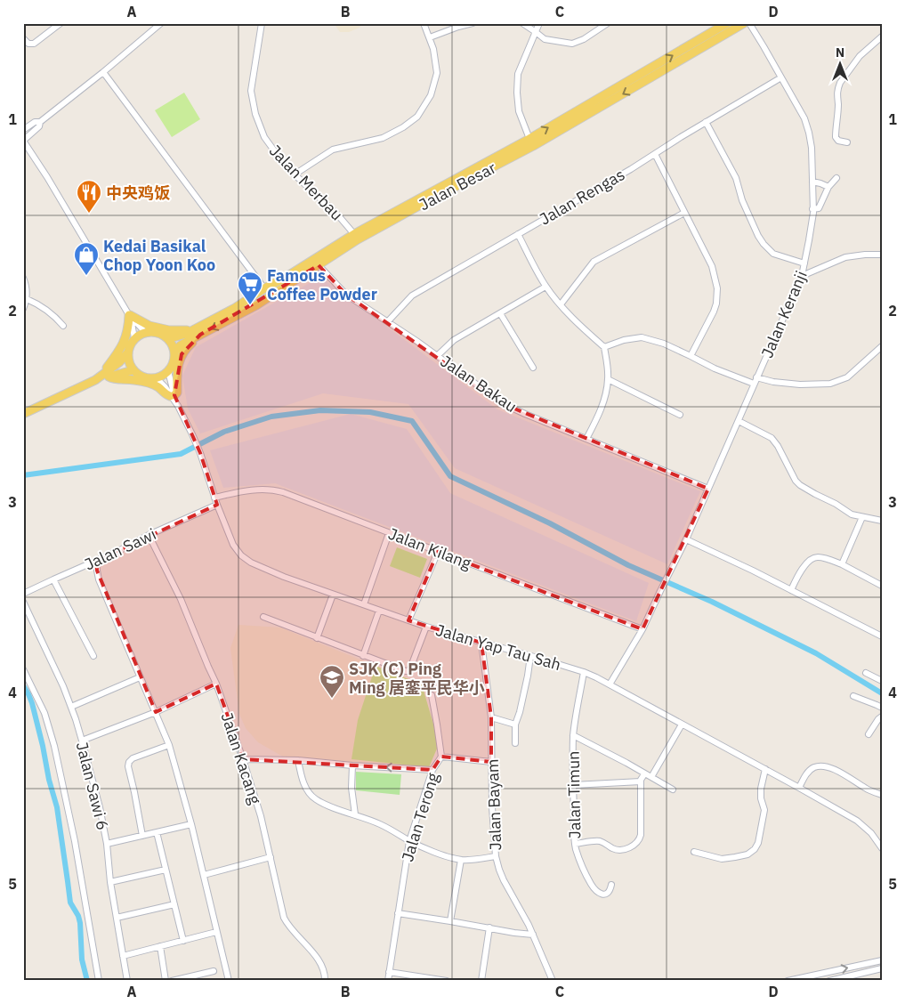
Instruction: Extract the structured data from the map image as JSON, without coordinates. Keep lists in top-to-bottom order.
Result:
{
  "streets": {
    "main road": ["Jalan Besar"],
    "street": [
      "Jalan Merbau",
      "Jalan Rengas",
      "Jalan Keranji",
      "Jalan Bakau",
      "Jalan Kilang",
      "Jalan Sawi",
      "Jalan Yap Tau Sah",
      "Jalan Kacang",
      "Jalan Sawi 6",
      "Jalan Timun",
      "Jalan Bayam",
      "Jalan Terong"
    ]
  },
  "crossings": [
    ["Jalan Merbau", "Jalan Besar"],
    ["Jalan Besar", "Jalan Bakau"],
    ["Jalan Besar", "Jalan Yap Tau Sah"],
    ["Jalan Rengas", "Jalan Keranji"],
    ["Jalan Rengas", "Jalan Bakau"],
    ["Jalan Keranji", "Jalan Bakau"],
    ["Jalan Keranji", "Jalan Kilang"],
    ["Jalan Kilang", "Jalan Yap Tau Sah"],
    ["Jalan Sawi", "Jalan Yap Tau Sah"],
    ["Jalan Sawi", "Jalan Kacang"],
    ["Jalan Yap Tau Sah", "Jalan Timun"],
    ["Jalan Yap Tau Sah", "Jalan Bayam"],
    ["Jalan Bayam", "Jalan Terong"]
  ],
  "places": {
    "restaurant": ["中央鸡饭"],
    "shop": ["Kedai Basikal Chop Yoon Koo"],
    "supermarket": ["Famous Coffee Powder"],
    "school or university": ["SJK (C) Ping Ming 居銮平民华小"]
  },
  "north": "top",
  "grid": {
    "columns": [
      "A",
      "B",
      "C",
      "D"
    ],
    "rows": [
      "1",
      "2",
      "3",
      "4",
      "5"
    ]
  }
}
